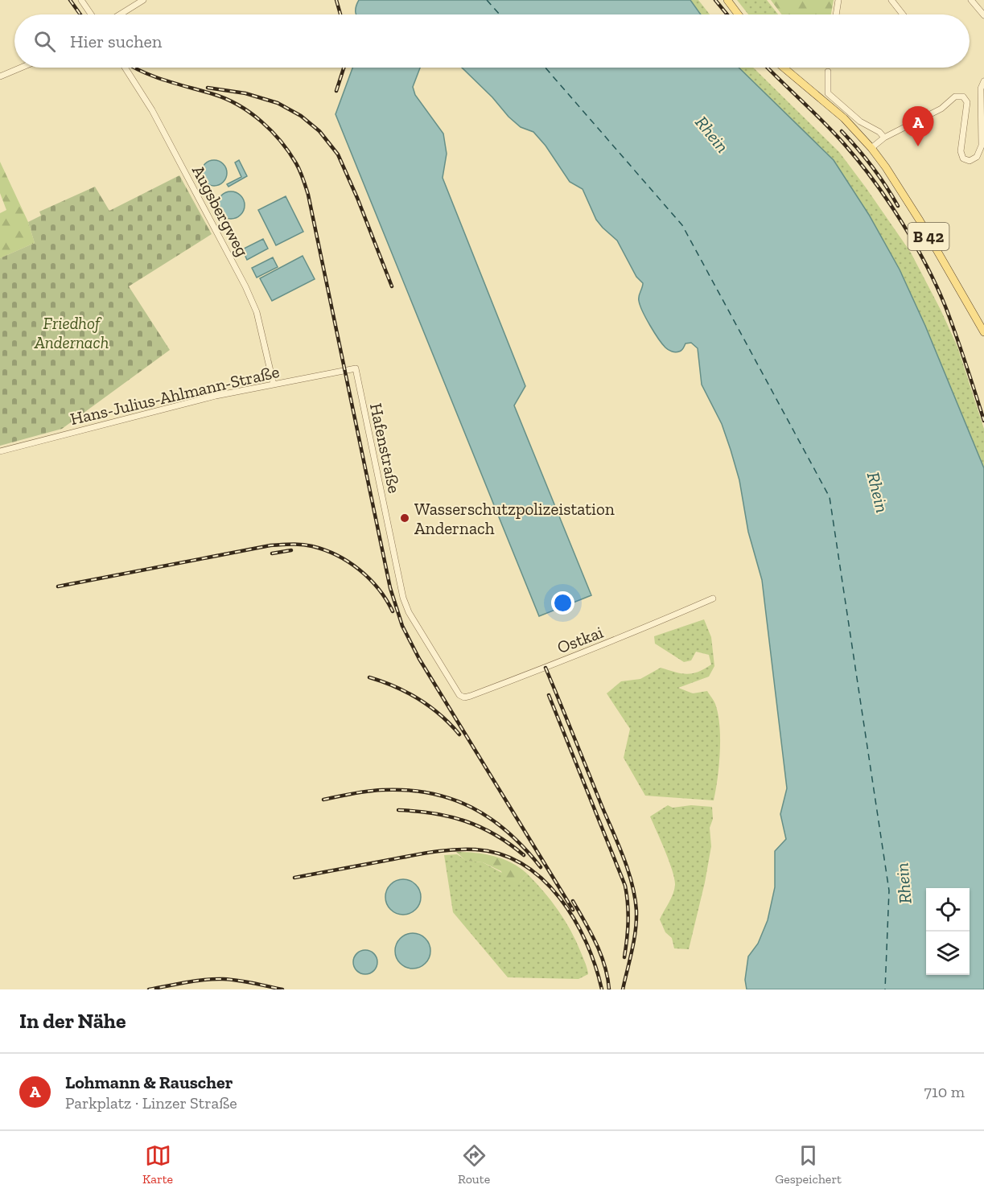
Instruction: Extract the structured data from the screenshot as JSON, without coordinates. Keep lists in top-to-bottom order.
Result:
{
  "streets": {
    "main road": ["B 42"],
    "street": [
      "Augsbergweg",
      "Hans-Julius-Ahlmann-Straße",
      "Hafenstraße",
      "Ostkai"
    ]
  },
  "crossings": [
    ["Augsbergweg", "Hans-Julius-Ahlmann-Straße"],
    ["Hans-Julius-Ahlmann-Straße", "Hafenstraße"],
    ["Hafenstraße", "Ostkai"]
  ],
  "water": ["Rhein"],
  "parks": ["Friedhof Andernach"],
  "places": ["Wasserschutzpolizeistation Andernach"],
  "page": {
    "search": "Hier suchen",
    "pins": "A",
    "heading": "In der Nähe",
    "list": [
      {
        "mark": "A",
        "name": "Lohmann & Rauscher",
        "note": "Parkplatz · Linzer Straße",
        "value": "710 m"
      }
    ],
    "nav": ["Karte", "Route", "Gespeichert"]
  }
}
